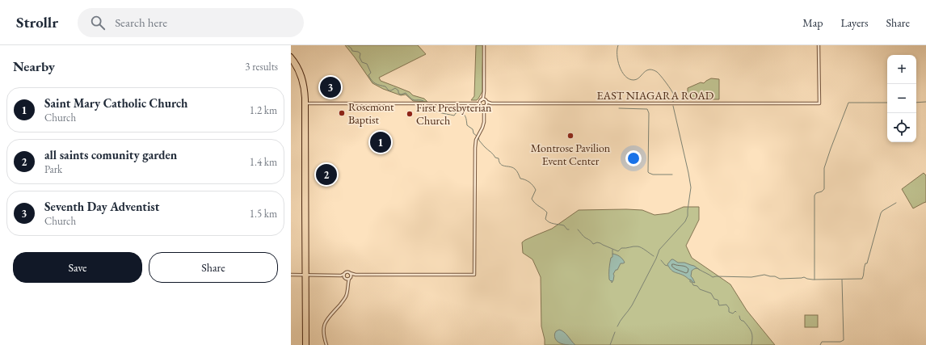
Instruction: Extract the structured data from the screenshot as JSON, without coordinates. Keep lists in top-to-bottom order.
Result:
{
  "streets": {
    "street": ["EAST NIAGARA ROAD"]
  },
  "places": ["Rosemont Baptist", "First Presbyterian Church", "Montrose Pavilion Event Center"],
  "page": {
    "header": "Strollr",
    "search": "Search here",
    "nav": ["Map", "Layers", "Share"],
    "heading": ["Nearby", "3 results"],
    "map_buttons": ["+", "−"],
    "pins": ["3", "1", "2"],
    "list": [
      {
        "mark": "1",
        "name": "Saint Mary Catholic Church",
        "note": "Church",
        "value": "1.2 km"
      },
      {
        "mark": "2",
        "name": "all saints comunity garden",
        "note": "Park",
        "value": "1.4 km"
      },
      {
        "mark": "3",
        "name": "Seventh Day Adventist",
        "note": "Church",
        "value": "1.5 km"
      }
    ],
    "buttons": ["Save", "Share"]
  }
}
